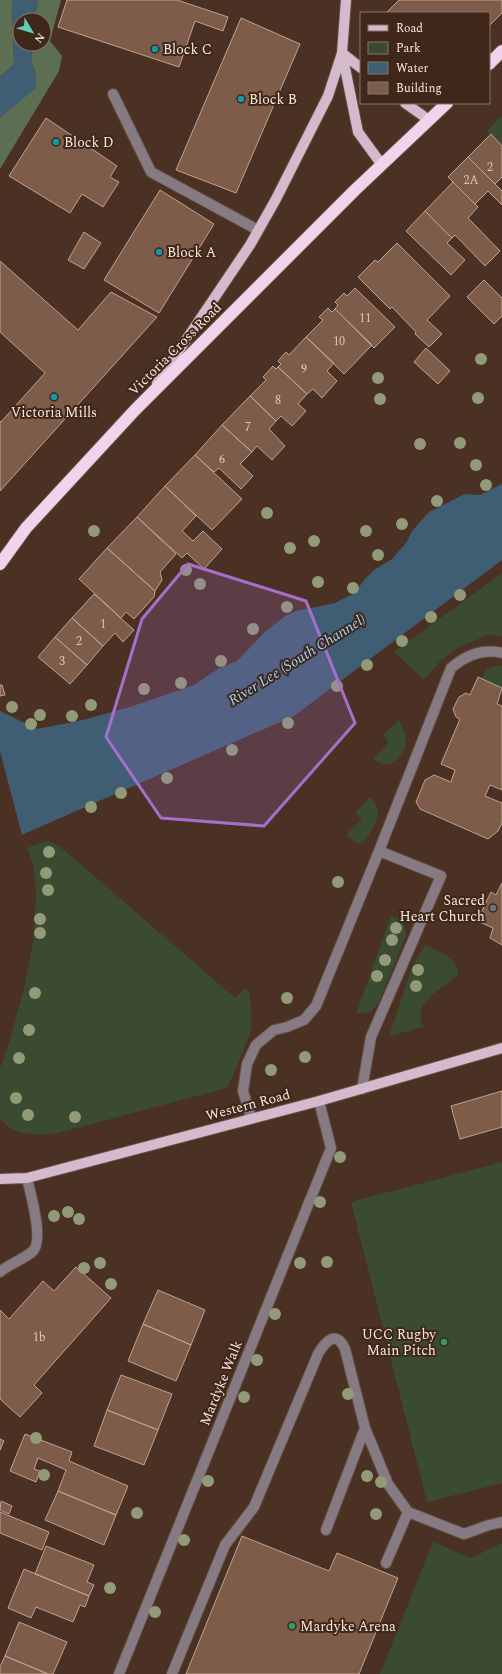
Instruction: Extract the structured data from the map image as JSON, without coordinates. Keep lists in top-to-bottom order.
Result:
{
  "streets": {
    "highway": ["Victoria Cross Road"],
    "main road": ["Western Road"],
    "street": ["Mardyke Walk"]
  },
  "crossings": [
    ["Western Road", "Mardyke Walk"]
  ],
  "water": ["River Lee (South Channel)"],
  "places": [
    "Block C",
    "Block B",
    "Block D",
    "Block A",
    "Victoria Mills",
    "Sacred Heart Church",
    "UCC Rugby Main Pitch",
    "Mardyke Arena"
  ],
  "house_numbers": [
    "2",
    "2A",
    "11",
    "10",
    "9",
    "8",
    "7",
    "6",
    "1",
    "2",
    "3",
    "1b"
  ],
  "legend": [
    "Road",
    "Park",
    "Water",
    "Building"
  ],
  "north": "bottom right"
}
